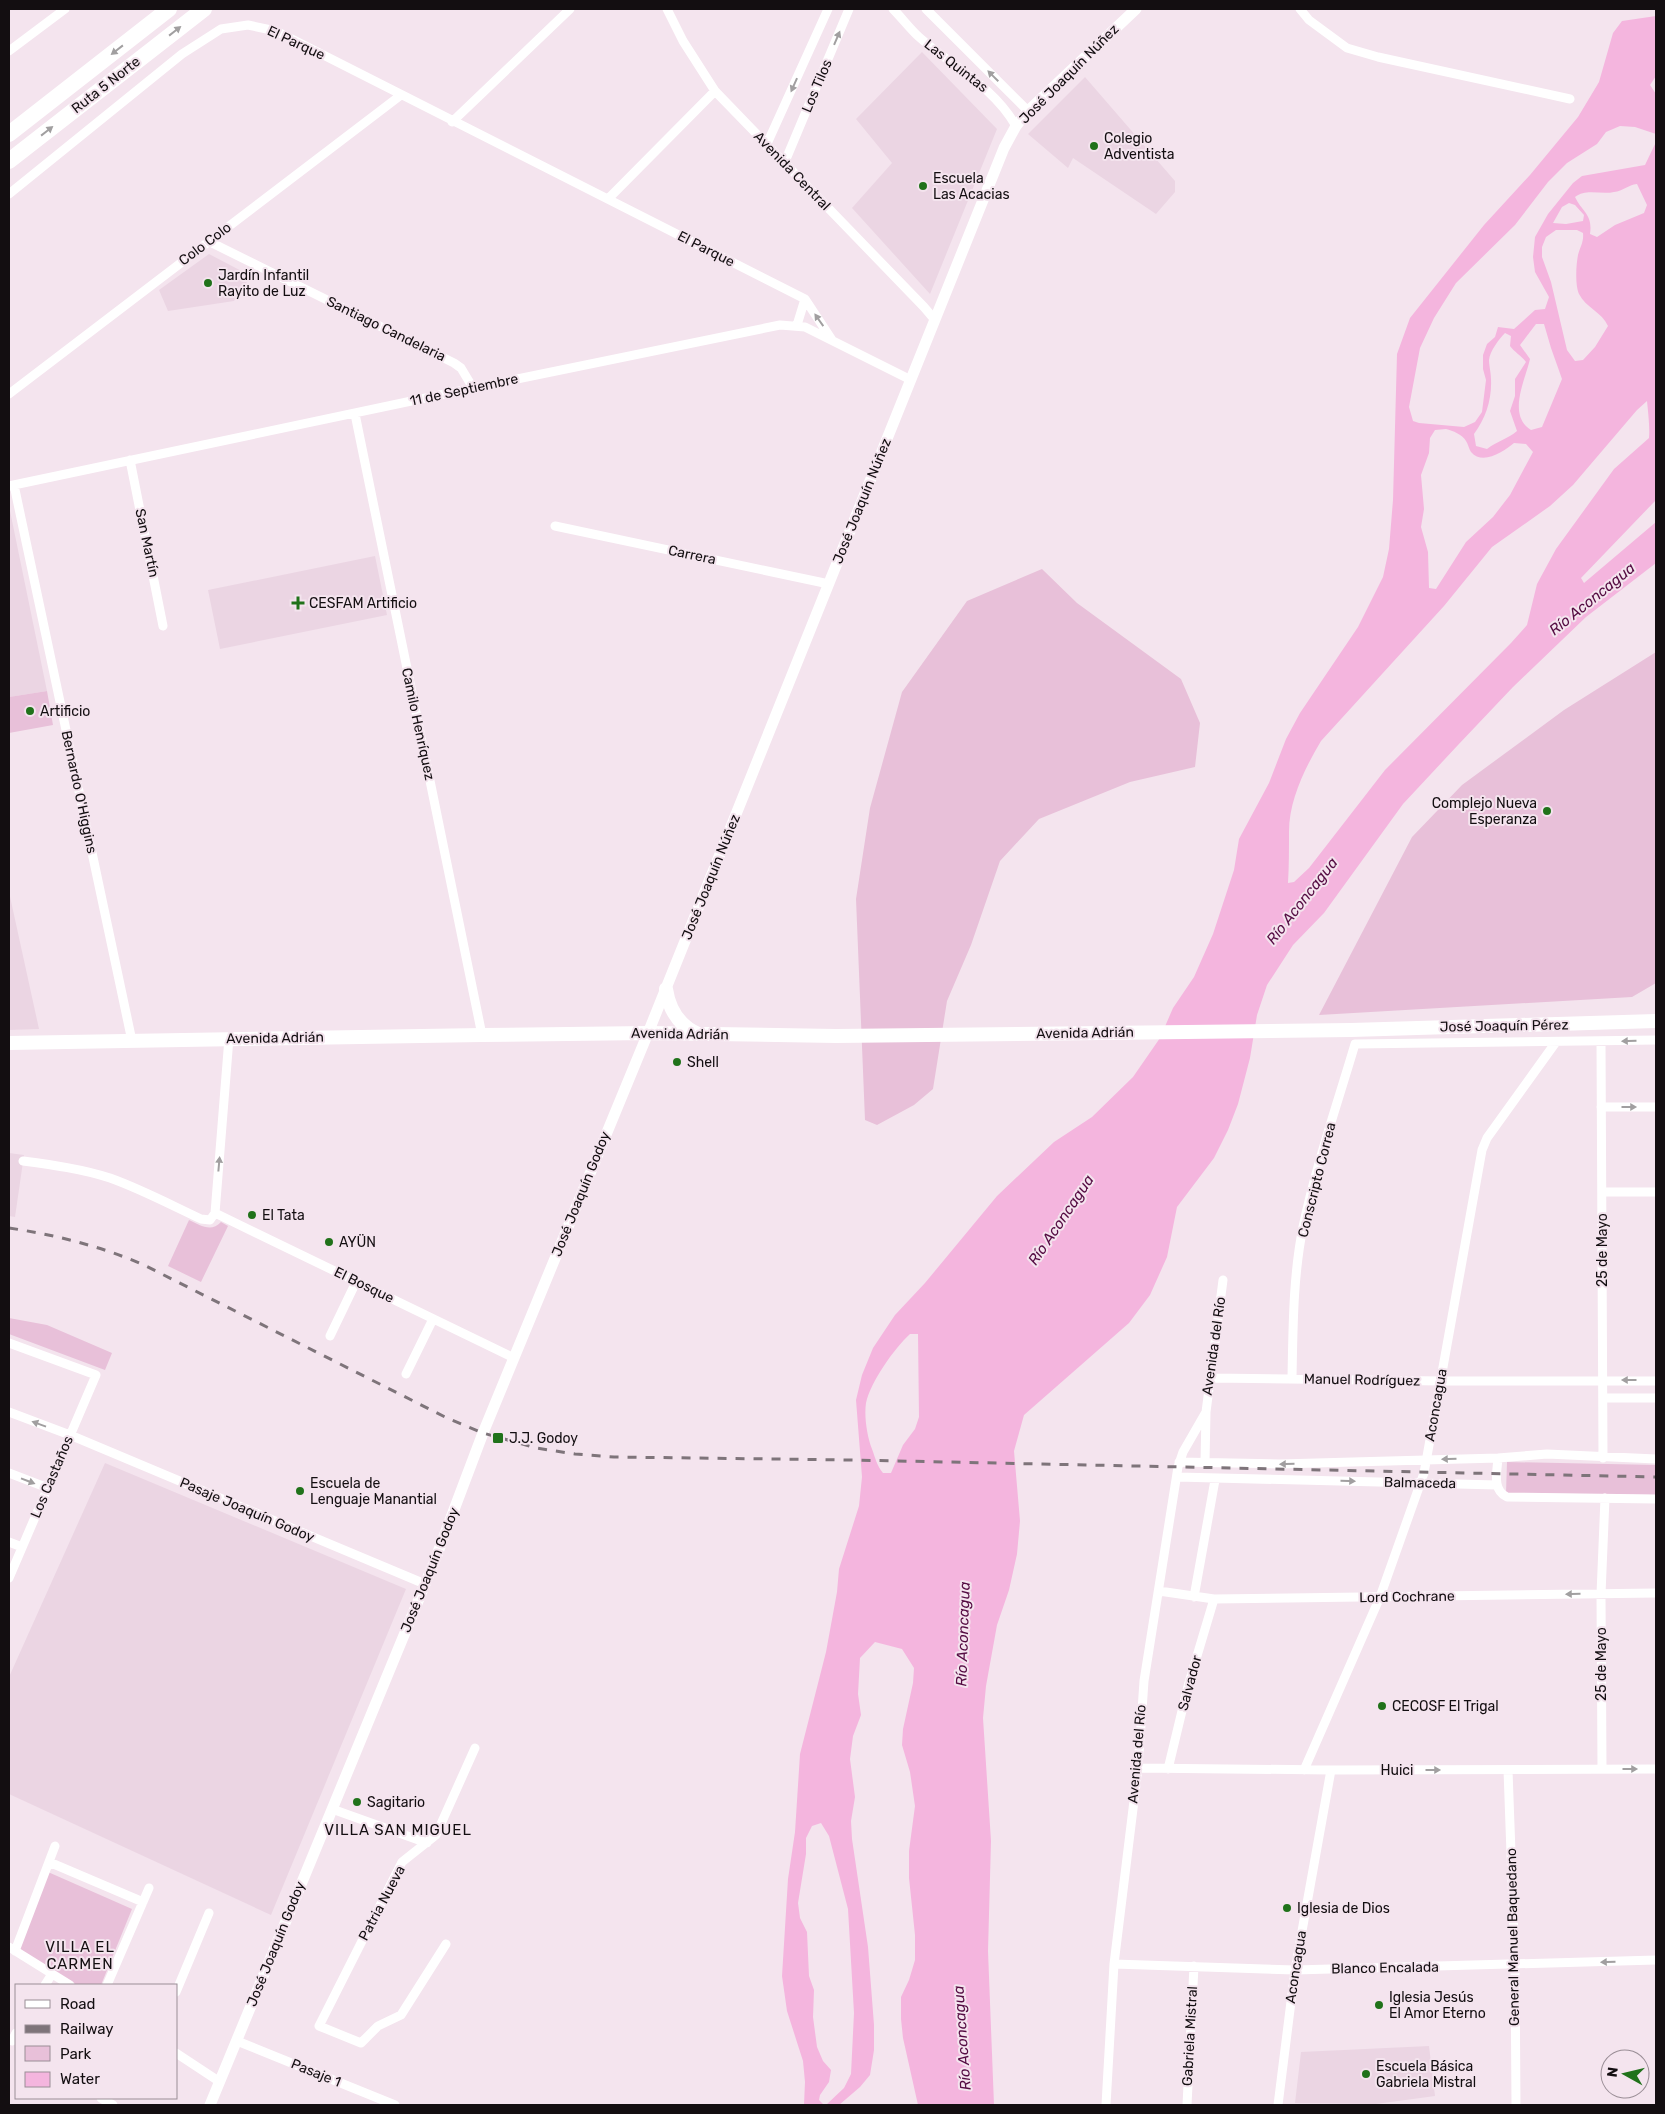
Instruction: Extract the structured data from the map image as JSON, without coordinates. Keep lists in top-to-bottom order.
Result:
{
  "streets": {
    "highway": ["Ruta 5 Norte"],
    "main road": ["José Joaquín Pérez", "Avenida Adrián"],
    "street": [
      "El Parque",
      "Las Quintas",
      "José Joaquín Núñez",
      "Los Tilos",
      "Avenida Central",
      "Colo Colo",
      "Santiago Candelaria",
      "11 de Septiembre",
      "San Martín",
      "Carrera",
      "Camilo Henríquez",
      "Bernardo O'Higgins",
      "Conscripto Correa",
      "José Joaquín Godoy",
      "25 de Mayo",
      "El Bosque",
      "Avenida del Río",
      "Manuel Rodríguez",
      "Aconcagua",
      "Los Castaños",
      "Balmaceda",
      "Pasaje Joaquín Godoy",
      "Lord Cochrane",
      "Salvador",
      "Huici",
      "Patria Nueva",
      "General Manuel Baquedano",
      "Blanco Encalada",
      "Gabriela Mistral",
      "Pasaje 1"
    ]
  },
  "crossings": [
    ["El Parque", "Colo Colo"],
    ["El Parque", "11 de Septiembre"],
    ["Las Quintas", "José Joaquín Núñez"],
    ["José Joaquín Núñez", "Avenida Central"],
    ["José Joaquín Núñez", "11 de Septiembre"],
    ["José Joaquín Núñez", "Carrera"],
    ["José Joaquín Núñez", "Avenida Adrián"],
    ["José Joaquín Núñez", "José Joaquín Godoy"],
    ["Los Tilos", "Avenida Central"],
    ["Colo Colo", "Santiago Candelaria"],
    ["Santiago Candelaria", "11 de Septiembre"],
    ["11 de Septiembre", "San Martín"],
    ["11 de Septiembre", "Camilo Henríquez"],
    ["11 de Septiembre", "Bernardo O'Higgins"],
    ["Camilo Henríquez", "Avenida Adrián"],
    ["Bernardo O'Higgins", "Avenida Adrián"],
    ["José Joaquín Pérez", "Avenida Adrián"],
    ["José Joaquín Pérez", "Conscripto Correa"],
    ["José Joaquín Pérez", "25 de Mayo"],
    ["José Joaquín Pérez", "Aconcagua"],
    ["Avenida Adrián", "José Joaquín Godoy"],
    ["Conscripto Correa", "Manuel Rodríguez"],
    ["José Joaquín Godoy", "El Bosque"],
    ["José Joaquín Godoy", "Pasaje Joaquín Godoy"],
    ["José Joaquín Godoy", "Pasaje 1"],
    ["25 de Mayo", "Manuel Rodríguez"],
    ["25 de Mayo", "Balmaceda"],
    ["25 de Mayo", "Lord Cochrane"],
    ["25 de Mayo", "Huici"],
    ["Avenida del Río", "Manuel Rodríguez"],
    ["Avenida del Río", "Balmaceda"],
    ["Avenida del Río", "Lord Cochrane"],
    ["Avenida del Río", "Huici"],
    ["Avenida del Río", "Blanco Encalada"],
    ["Manuel Rodríguez", "Aconcagua"],
    ["Aconcagua", "Balmaceda"],
    ["Aconcagua", "Lord Cochrane"],
    ["Aconcagua", "Huici"],
    ["Aconcagua", "Blanco Encalada"],
    ["Los Castaños", "Pasaje Joaquín Godoy"],
    ["Lord Cochrane", "Salvador"],
    ["Salvador", "Huici"],
    ["Huici", "General Manuel Baquedano"],
    ["General Manuel Baquedano", "Blanco Encalada"],
    ["Blanco Encalada", "Gabriela Mistral"]
  ],
  "one_way": ["Lord Cochrane", "Huici"],
  "districts": ["VILLA SAN MIGUEL", "VILLA EL CARMEN"],
  "water": ["Río Aconcagua"],
  "places": {
    "other": [
      "Colegio Adventista",
      "Escuela Las Acacias",
      "Jardín Infantil Rayito de Luz",
      "Artificio",
      "Complejo Nueva Esperanza",
      "Shell",
      "El Tata",
      "AYÜN",
      "Escuela de Lenguaje Manantial",
      "CECOSF El Trigal",
      "Sagitario",
      "Iglesia de Dios",
      "Iglesia Jesús El Amor Eterno",
      "Escuela Básica Gabriela Mistral"
    ],
    "health": ["CESFAM Artificio"],
    "transit": ["J.J. Godoy"]
  },
  "legend": [
    "Road",
    "Railway",
    "Park",
    "Water"
  ],
  "north": "left"
}
